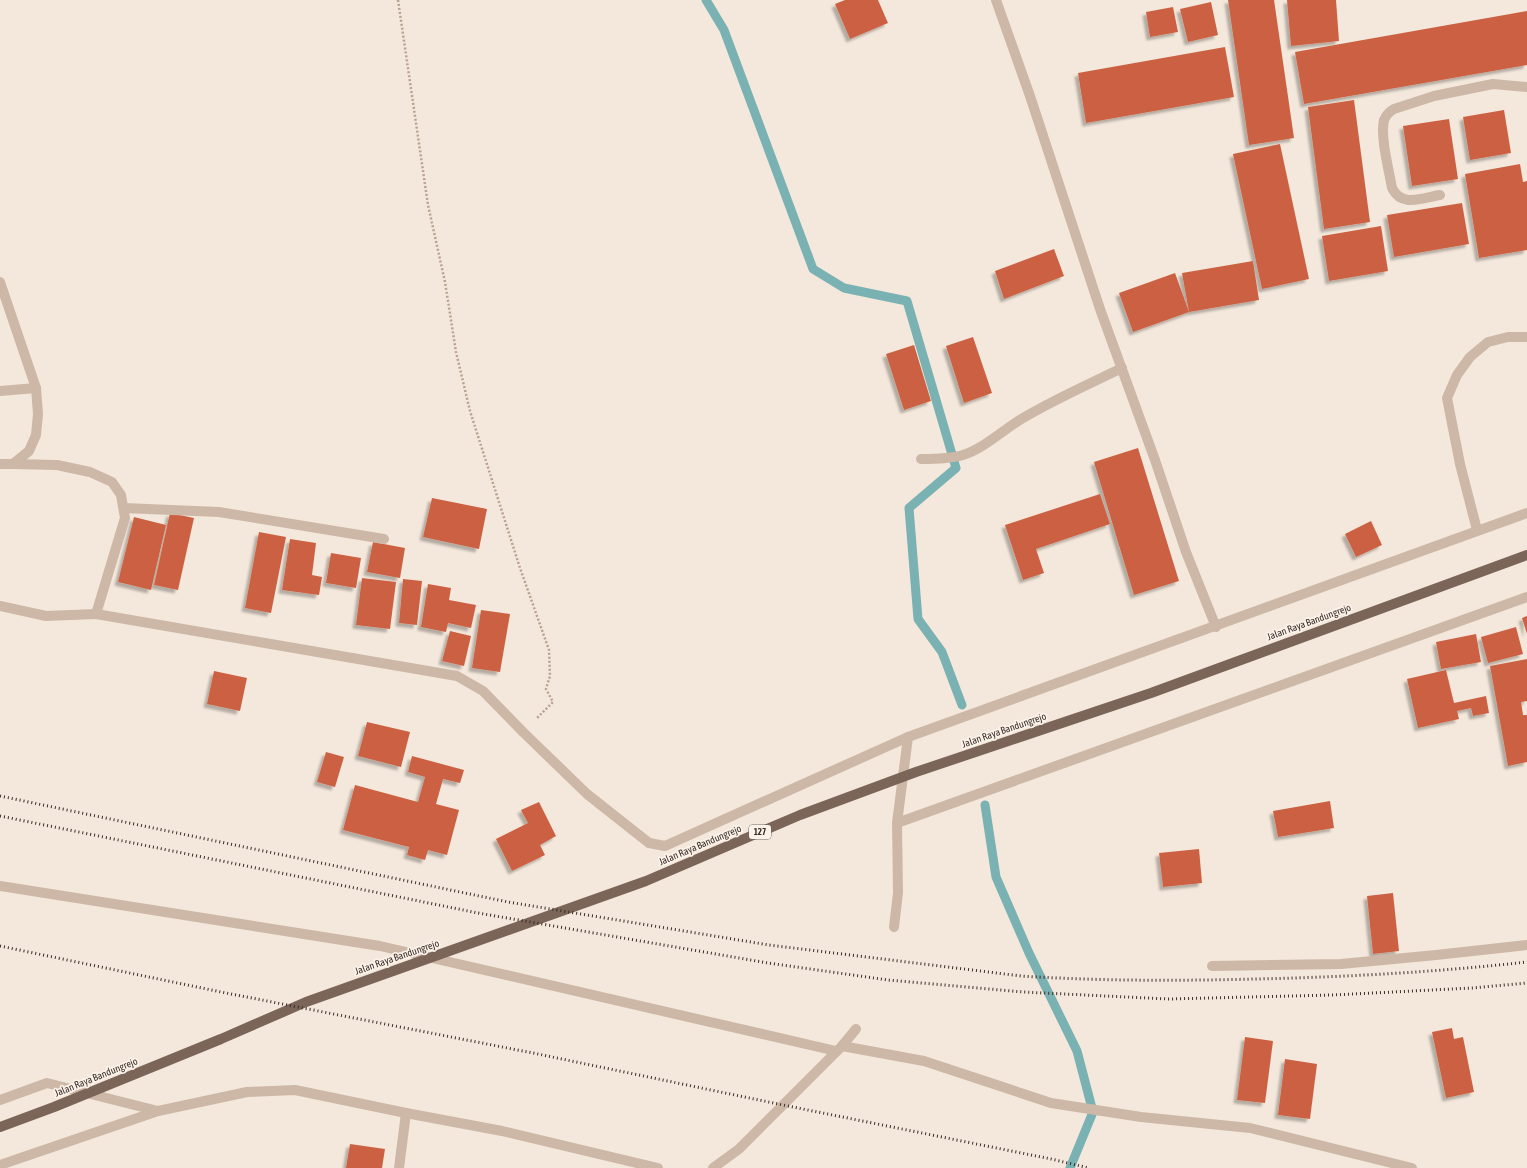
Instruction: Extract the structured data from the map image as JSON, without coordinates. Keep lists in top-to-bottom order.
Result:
{
  "streets": {
    "main road": ["Jalan Raya Bandungrejo", "127"]
  }
}
